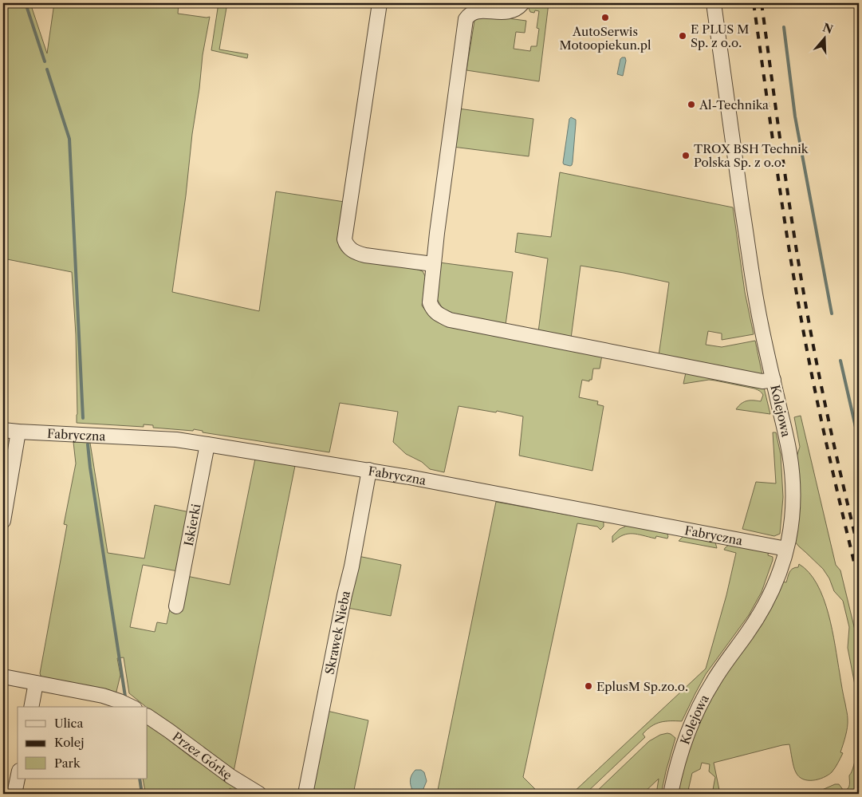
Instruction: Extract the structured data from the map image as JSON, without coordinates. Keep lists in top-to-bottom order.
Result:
{
  "streets": {
    "street": [
      "Kolejowa",
      "Fabryczna",
      "Iskierki",
      "Skrawek Nieba",
      "Przez Górkę"
    ]
  },
  "crossings": [
    ["Kolejowa", "Fabryczna"],
    ["Fabryczna", "Iskierki"],
    ["Fabryczna", "Skrawek Nieba"]
  ],
  "places": [
    "AutoSerwis Motoopiekun.pl",
    "E PLUS M Sp. z o.o.",
    "Al-Technika",
    "TROX BSH Technik Polska Sp. z o.o.",
    "EplusM Sp.zo.o."
  ],
  "legend": ["Ulica", "Kolej", "Park"],
  "north": "top"
}
